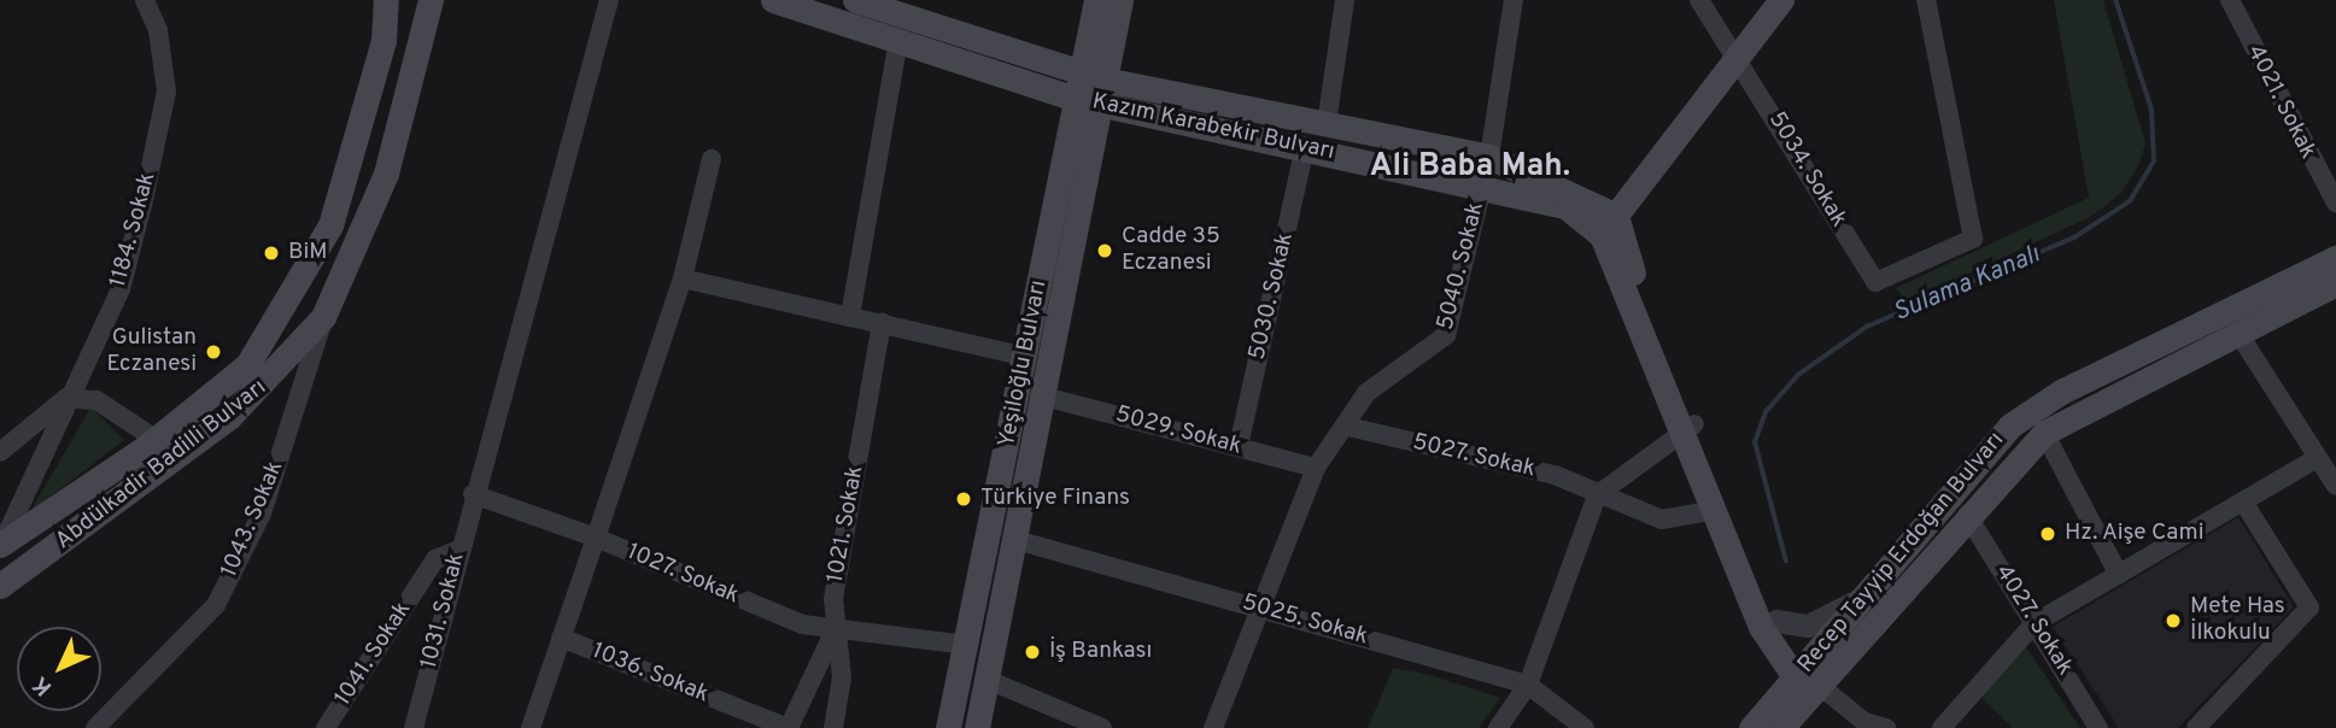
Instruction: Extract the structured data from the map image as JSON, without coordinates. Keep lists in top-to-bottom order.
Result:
{
  "streets": {
    "main road": [
      "Kazım Karabekir Bulvarı",
      "Yeşiloğlu Bulvarı",
      "Abdülkadir Badilli Bulvarı",
      "Recep Tayyip Erdoğan Bulvarı"
    ],
    "street": [
      "4021. Sokak",
      "5034. Sokak",
      "1184. Sokak",
      "5040. Sokak",
      "5030. Sokak",
      "5029. Sokak",
      "5027. Sokak",
      "1043. Sokak",
      "1021. Sokak",
      "1027. Sokak",
      "1031. Sokak",
      "5025. Sokak",
      "4027. Sokak",
      "1041. Sokak",
      "1036. Sokak"
    ]
  },
  "crossings": [
    ["Kazım Karabekir Bulvarı", "5040. Sokak"],
    ["Kazım Karabekir Bulvarı", "5030. Sokak"],
    ["Kazım Karabekir Bulvarı", "Yeşiloğlu Bulvarı"],
    ["Kazım Karabekir Bulvarı", "5027. Sokak"],
    ["Kazım Karabekir Bulvarı", "Recep Tayyip Erdoğan Bulvarı"],
    ["1184. Sokak", "Abdülkadir Badilli Bulvarı"],
    ["5040. Sokak", "5027. Sokak"],
    ["5030. Sokak", "5029. Sokak"],
    ["Yeşiloğlu Bulvarı", "5029. Sokak"],
    ["Yeşiloğlu Bulvarı", "1027. Sokak"],
    ["Yeşiloğlu Bulvarı", "5025. Sokak"],
    ["Abdülkadir Badilli Bulvarı", "1043. Sokak"],
    ["1021. Sokak", "1027. Sokak"],
    ["Recep Tayyip Erdoğan Bulvarı", "4027. Sokak"],
    ["1027. Sokak", "1036. Sokak"],
    ["1031. Sokak", "1041. Sokak"]
  ],
  "districts": ["Ali Baba Mah."],
  "water": ["Sulama Kanalı"],
  "places": [
    "Cadde 35 Eczanesi",
    "BiM",
    "Gulistan Eczanesi",
    "Türkiye Finans",
    "Hz. Aişe Cami",
    "Mete Has İlkokulu",
    "İş Bankası"
  ],
  "north": "bottom left"
}
